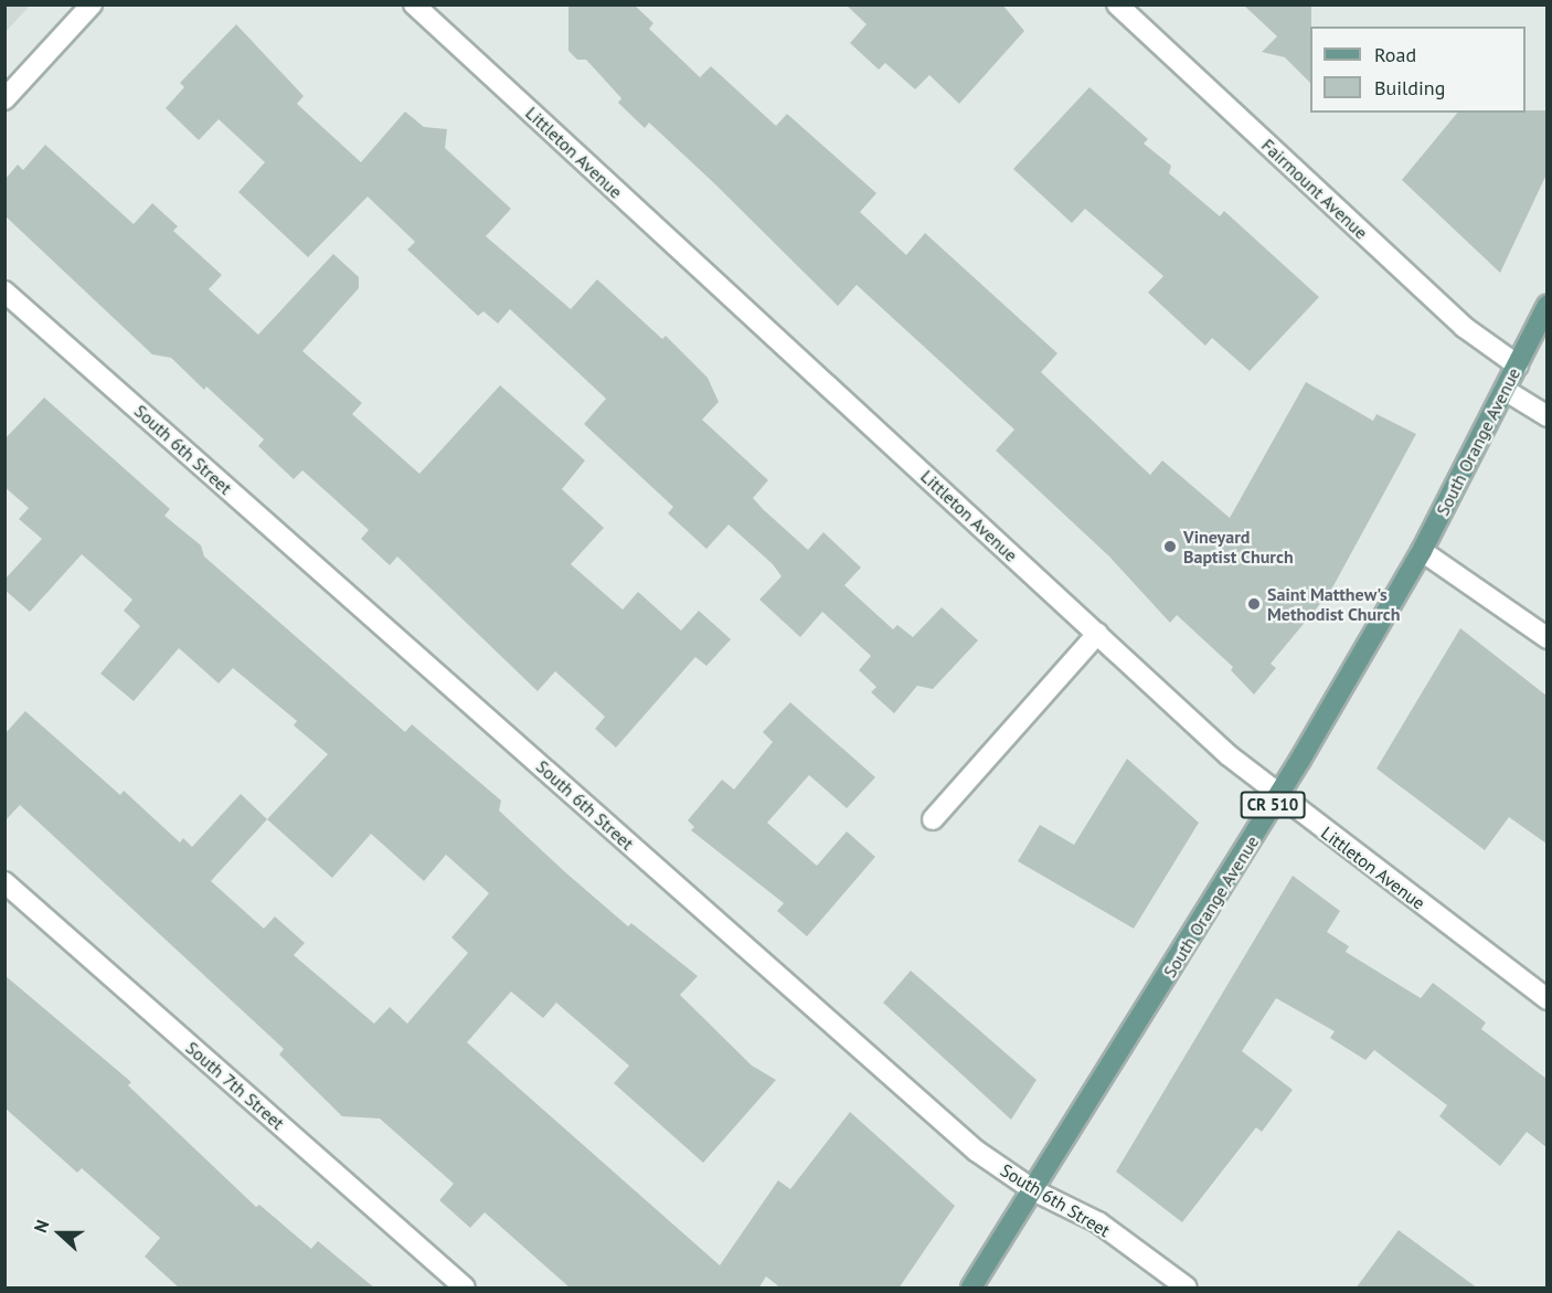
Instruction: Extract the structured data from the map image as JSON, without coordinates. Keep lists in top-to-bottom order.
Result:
{
  "streets": {
    "main road": ["South Orange Avenue", "CR 510"],
    "street": [
      "Littleton Avenue",
      "Fairmount Avenue",
      "South 6th Street",
      "South 7th Street"
    ]
  },
  "crossings": [
    ["Littleton Avenue", "South Orange Avenue"],
    ["Fairmount Avenue", "South Orange Avenue"],
    ["South Orange Avenue", "South 6th Street"]
  ],
  "places": ["Vineyard Baptist Church", "Saint Matthew's Methodist Church"],
  "legend": ["Road", "Building"],
  "north": "left"
}
